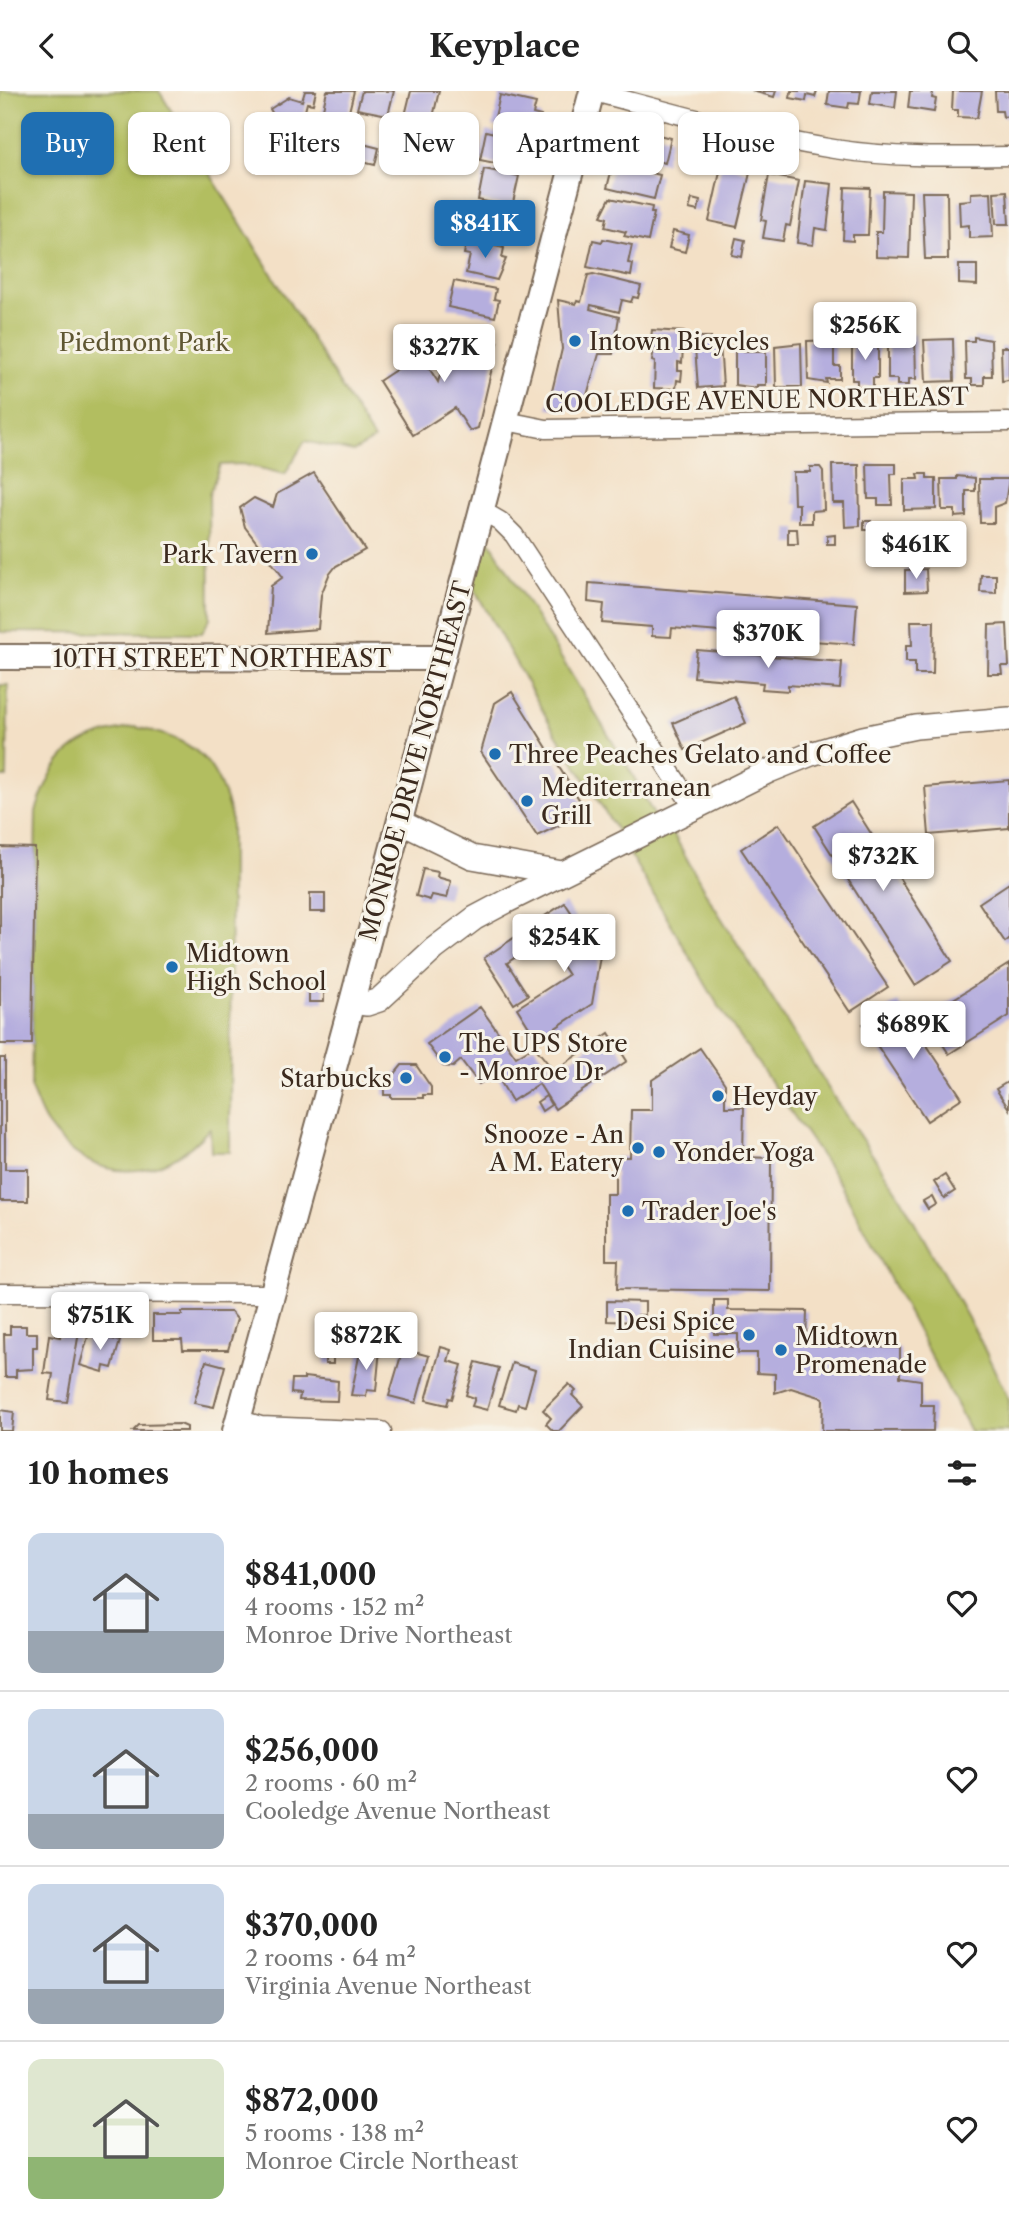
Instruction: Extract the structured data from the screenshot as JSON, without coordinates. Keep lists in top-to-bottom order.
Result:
{
  "streets": {
    "main road": ["10TH STREET NORTHEAST", "MONROE DRIVE NORTHEAST"],
    "street": ["COOLEDGE AVENUE NORTHEAST"]
  },
  "crossings": [
    ["COOLEDGE AVENUE NORTHEAST", "MONROE DRIVE NORTHEAST"],
    ["10TH STREET NORTHEAST", "MONROE DRIVE NORTHEAST"]
  ],
  "parks": ["Piedmont Park"],
  "places": [
    "Intown Bicycles",
    "Park Tavern",
    "Three Peaches Gelato and Coffee",
    "Mediterranean Grill",
    "Midtown High School",
    "The UPS Store - Monroe Dr",
    "Starbucks",
    "Heyday",
    "Snooze - An A M. Eatery",
    "Yonder Yoga",
    "Trader Joe's",
    "Desi Spice Indian Cuisine",
    "Midtown Promenade"
  ],
  "page": {
    "header": "Keyplace",
    "chip": [
      "Buy",
      "Rent",
      "Filters",
      "New",
      "Apartment",
      "House"
    ],
    "price": [
      "$841K",
      "$256K",
      "$327K",
      "$461K",
      "$370K",
      "$732K",
      "$254K",
      "$689K",
      "$751K",
      "$872K"
    ],
    "heading": "10 homes",
    "list": [
      {
        "name": "$841,000",
        "note": "4 rooms · 152 m² · Monroe Drive Northeast"
      },
      {
        "name": "$256,000",
        "note": "2 rooms · 60 m² · Cooledge Avenue Northeast"
      },
      {
        "name": "$370,000",
        "note": "2 rooms · 64 m² · Virginia Avenue Northeast"
      },
      {
        "name": "$872,000",
        "note": "5 rooms · 138 m² · Monroe Circle Northeast"
      }
    ]
  }
}
